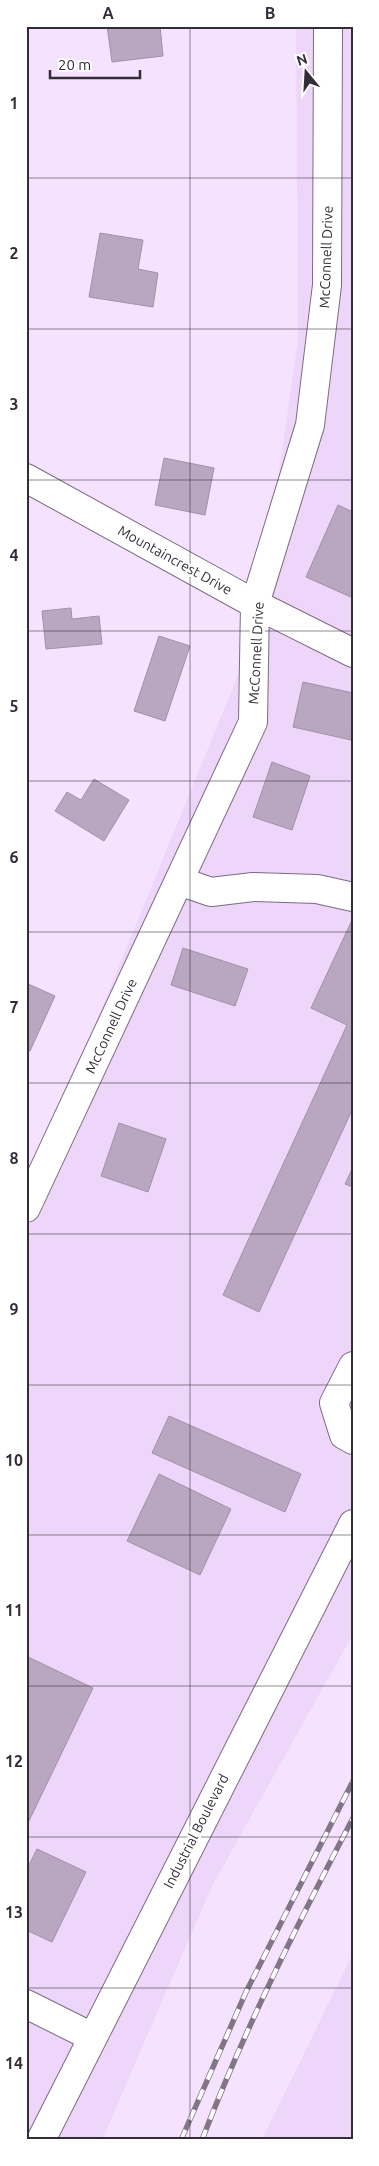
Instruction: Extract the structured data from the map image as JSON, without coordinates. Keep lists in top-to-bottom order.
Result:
{
  "streets": {
    "street": ["McConnell Drive", "Mountaincrest Drive", "Industrial Boulevard"]
  },
  "crossings": [
    ["McConnell Drive", "Mountaincrest Drive"]
  ],
  "scale_bar": "20 m",
  "north": "top",
  "grid": {
    "columns": ["A", "B"],
    "rows": [
      "1",
      "2",
      "3",
      "4",
      "5",
      "6",
      "7",
      "8",
      "9",
      "10",
      "11",
      "12",
      "13",
      "14"
    ]
  }
}
